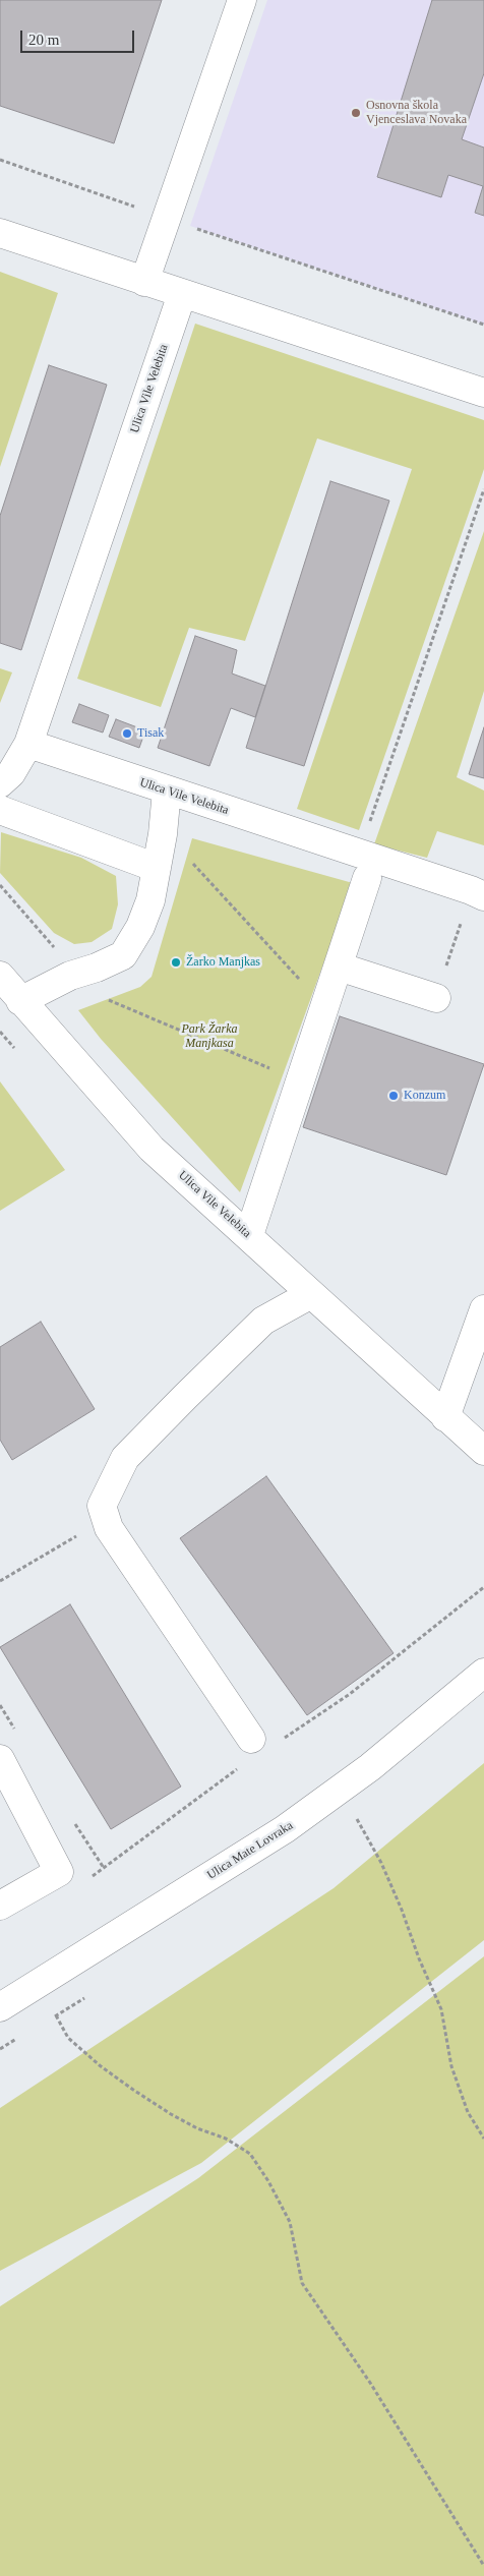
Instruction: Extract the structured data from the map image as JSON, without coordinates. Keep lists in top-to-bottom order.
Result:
{
  "streets": {
    "street": ["Ulica Vile Velebita", "Ulica Mate Lovraka"]
  },
  "parks": ["Park Žarka Manjkasa"],
  "places": [
    "Osnovna škola Vjenceslava Novaka",
    "Tisak",
    "Žarko Manjkas",
    "Konzum"
  ],
  "scale_bar": "20 m"
}
